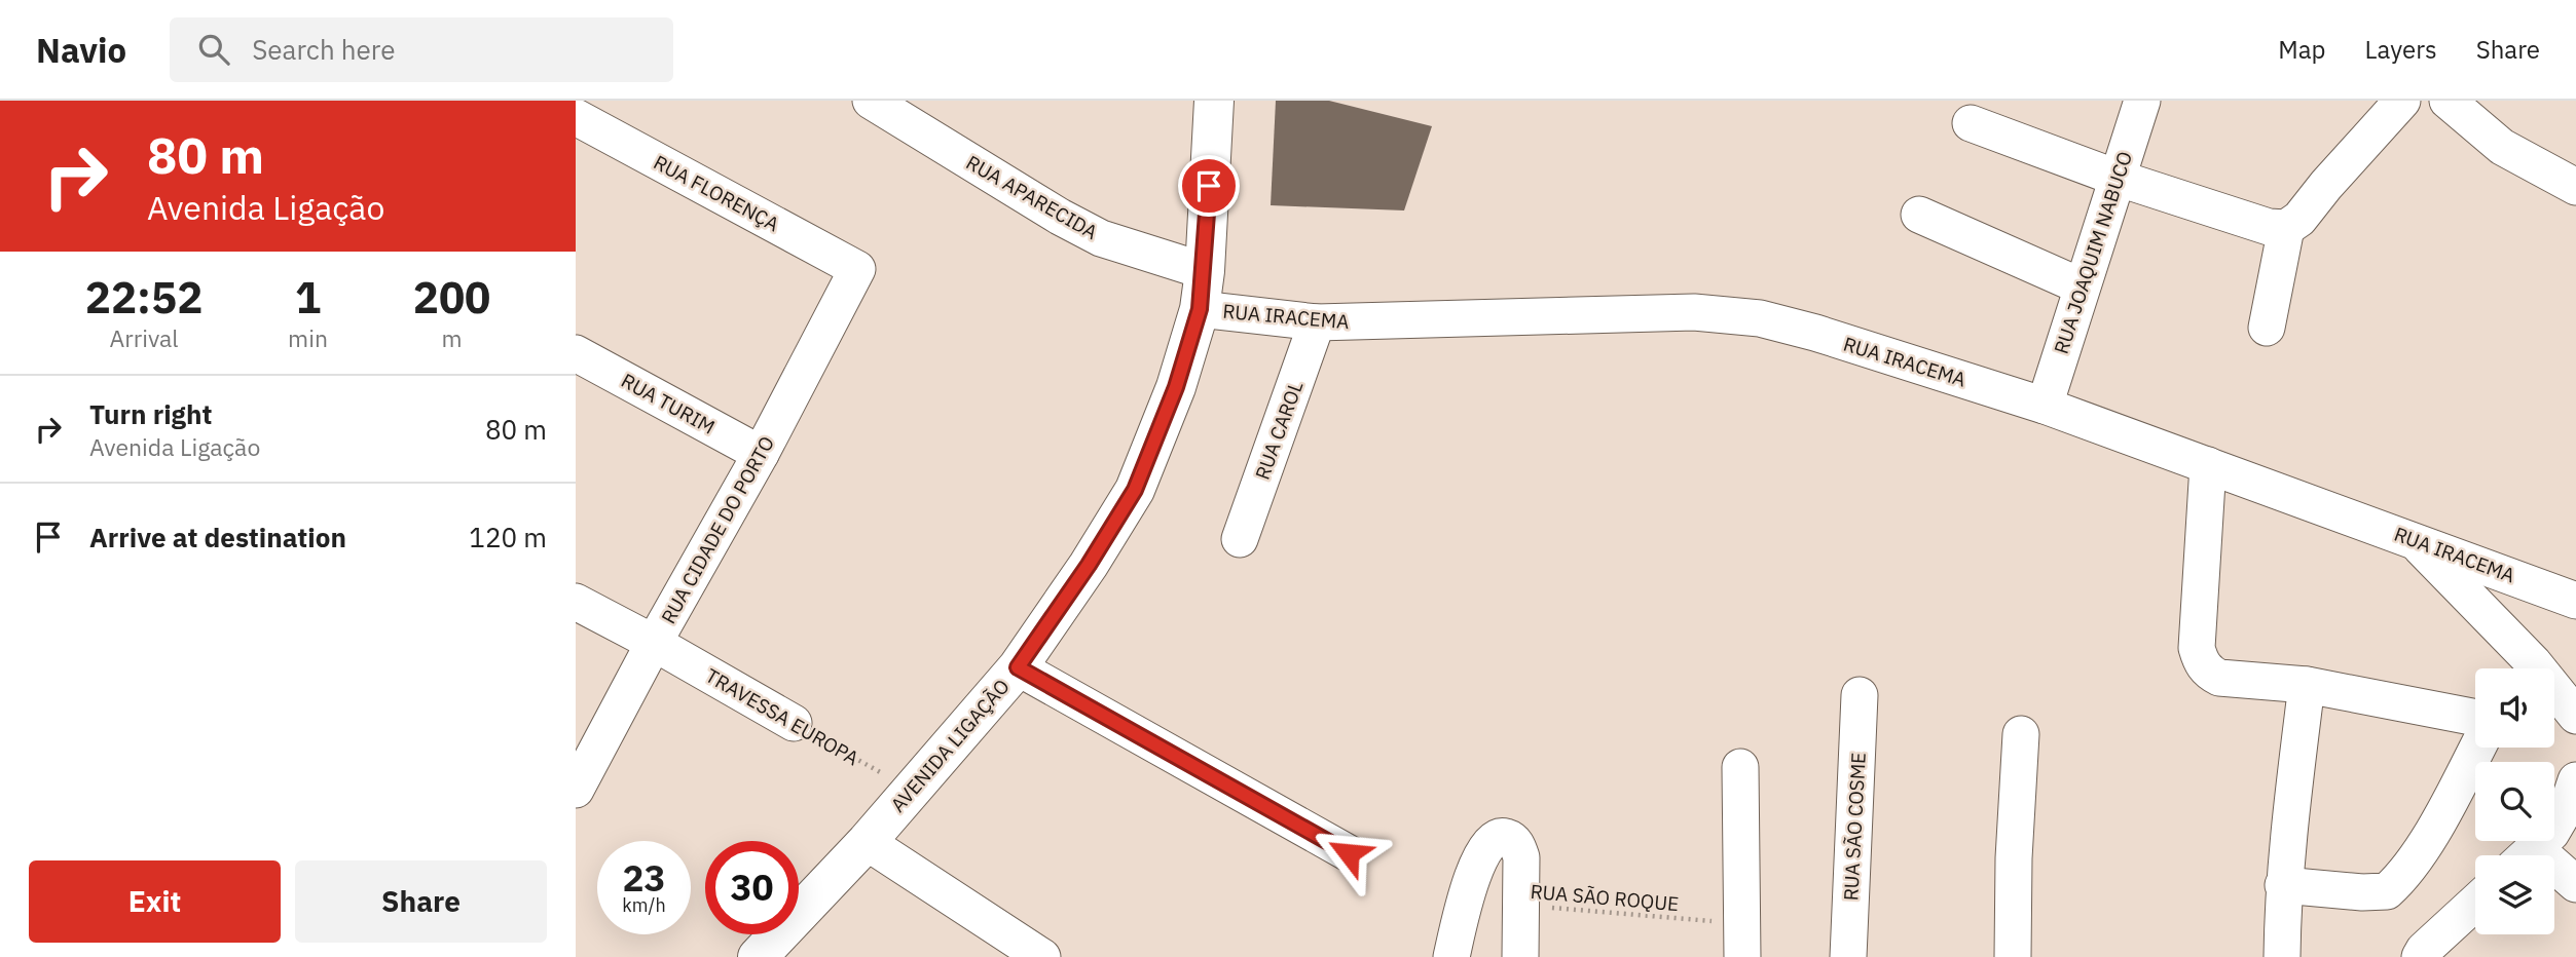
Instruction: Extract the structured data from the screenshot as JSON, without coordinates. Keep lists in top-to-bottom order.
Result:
{
  "streets": {
    "main road": ["AVENIDA LIGAÇÃO"],
    "street": [
      "RUA FLORENÇA",
      "RUA APARECIDA",
      "RUA JOAQUIM NABUCO",
      "RUA IRACEMA",
      "RUA TURIM",
      "RUA CAROL",
      "RUA CIDADE DO PORTO",
      "TRAVESSA EUROPA",
      "RUA SÃO COSME"
    ],
    "path": ["RUA SÃO ROQUE"]
  },
  "crossings": [
    ["RUA FLORENÇA", "RUA CIDADE DO PORTO"],
    ["RUA APARECIDA", "RUA IRACEMA"],
    ["RUA APARECIDA", "AVENIDA LIGAÇÃO"],
    ["RUA JOAQUIM NABUCO", "RUA IRACEMA"],
    ["RUA IRACEMA", "RUA CAROL"],
    ["RUA IRACEMA", "AVENIDA LIGAÇÃO"],
    ["RUA TURIM", "RUA CIDADE DO PORTO"],
    ["RUA CIDADE DO PORTO", "TRAVESSA EUROPA"],
    ["TRAVESSA EUROPA", "AVENIDA LIGAÇÃO"]
  ],
  "page": {
    "header": "Navio",
    "search": "Search here",
    "nav": ["Map", "Layers", "Share"],
    "turn": ["80 m", "Avenida Ligação"],
    "eta": [
      "22:52",
      "Arrival",
      "1",
      "min",
      "200",
      "m"
    ],
    "list": [
      {
        "name": "Turn right",
        "note": "Avenida Ligação",
        "value": "80 m"
      },
      {
        "name": "Arrive at destination",
        "value": "120 m"
      }
    ],
    "speed": "23 km/h",
    "limit": "30",
    "buttons": ["Exit", "Share"]
  }
}
